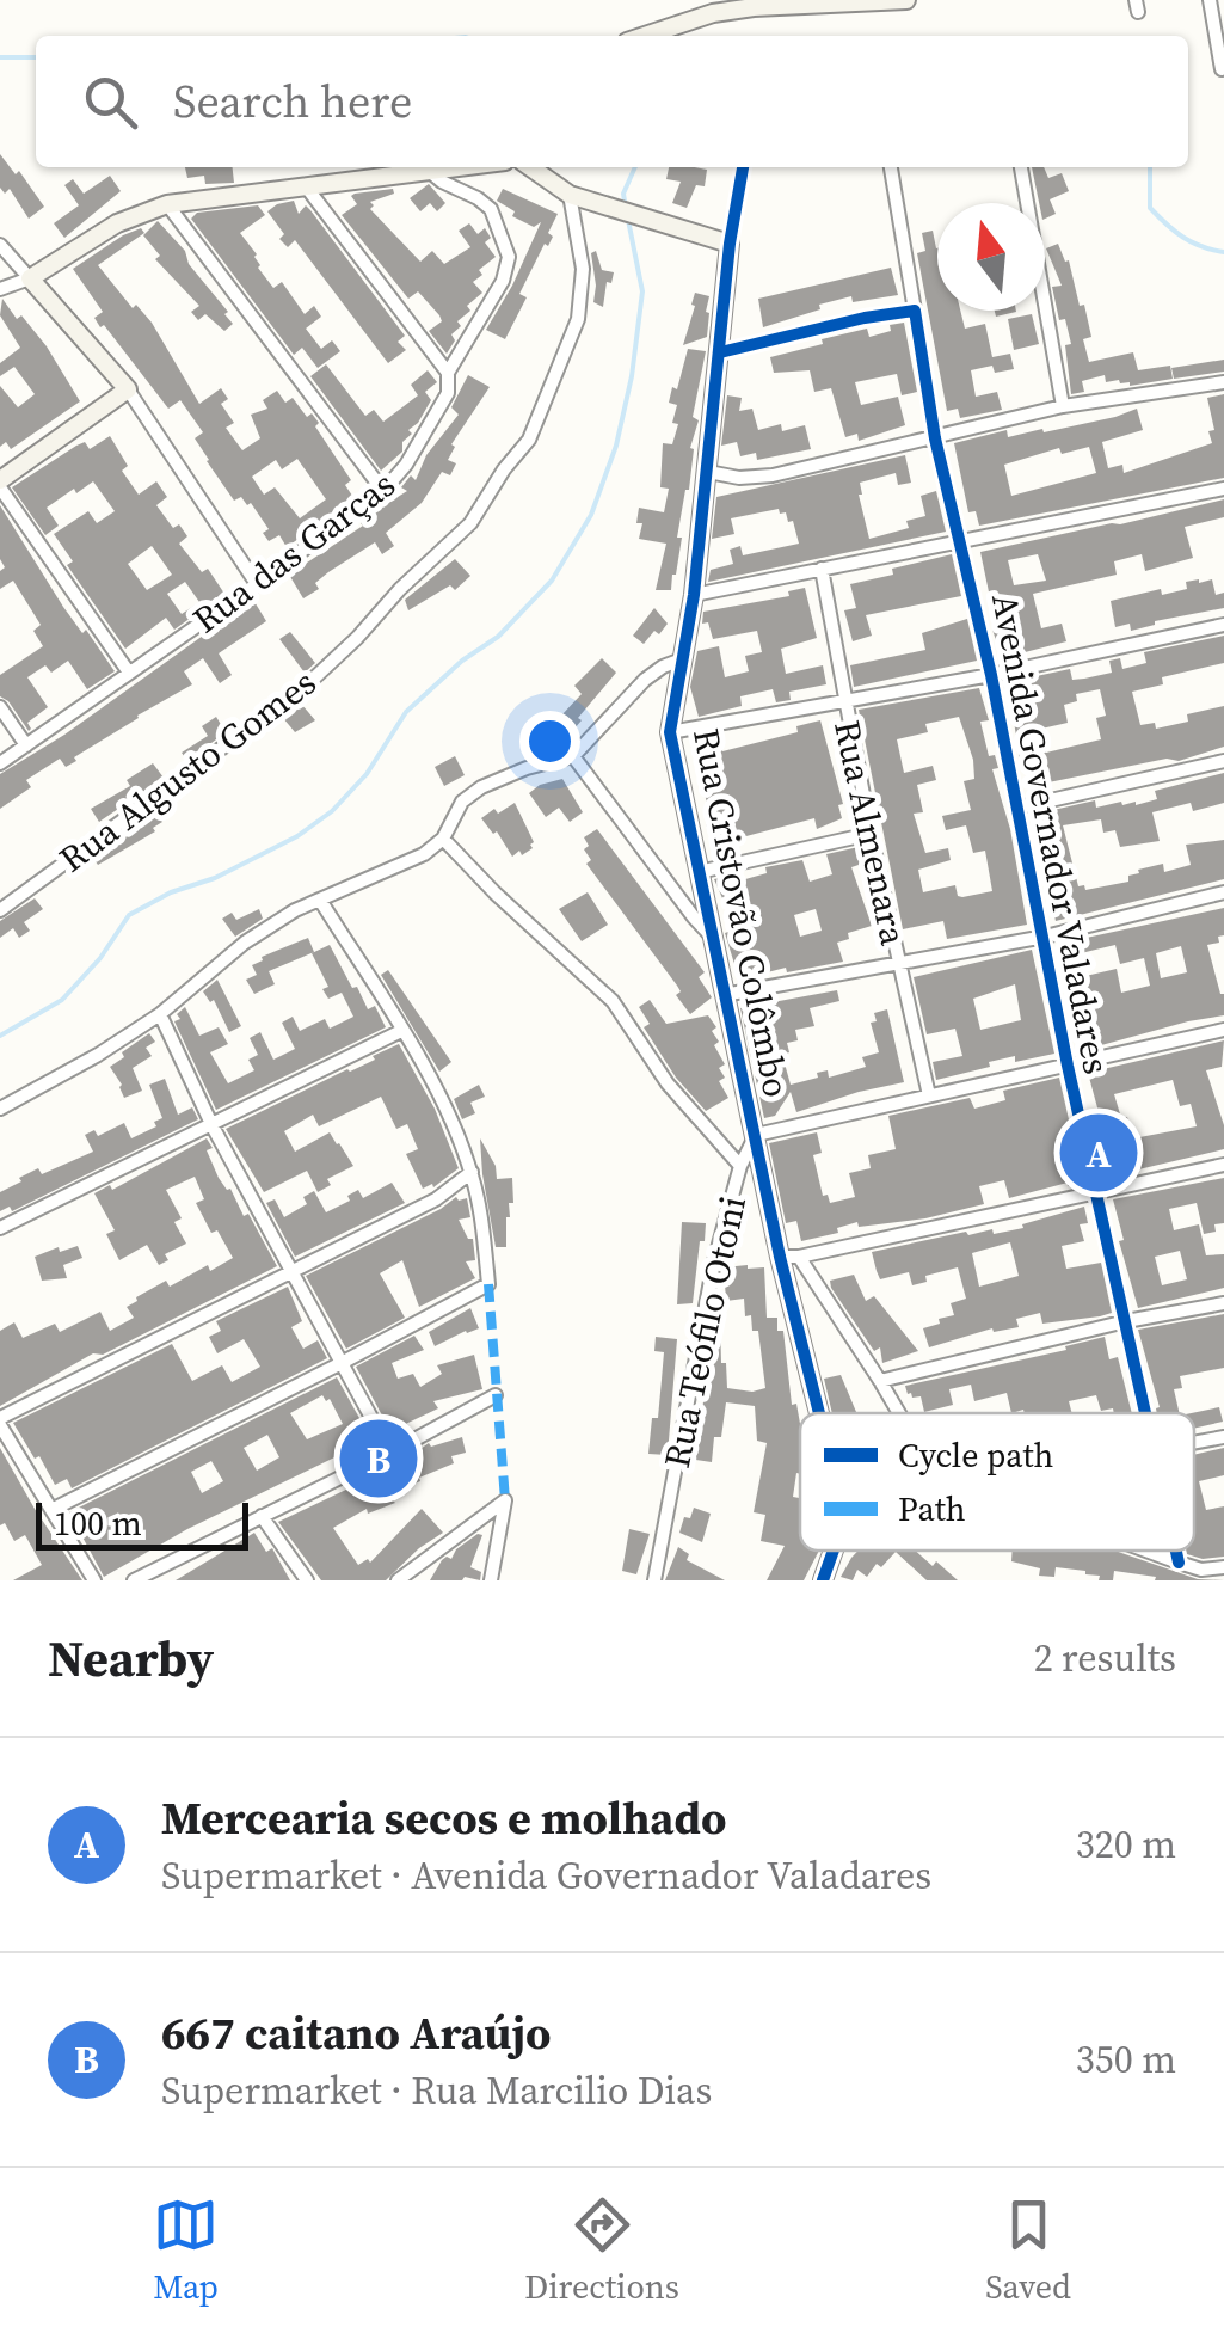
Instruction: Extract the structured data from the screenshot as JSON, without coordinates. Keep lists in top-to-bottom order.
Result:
{
  "streets": {
    "street": [
      "Rua das Garças",
      "Rua Algusto Gomes",
      "Rua Almenara",
      "Avenida Governador Valadares",
      "Rua Cristovão Colômbo",
      "Rua Teófilo Otoni"
    ]
  },
  "crossings": [
    ["Rua Cristovão Colômbo", "Rua Teófilo Otoni"]
  ],
  "legend": ["Cycle path", "Path"],
  "scale_bar": "100 m",
  "north": "top",
  "page": {
    "search": "Search here",
    "pins": ["A", "B"],
    "scale": "100 m",
    "heading": ["Nearby", "2 results"],
    "list": [
      {
        "mark": "A",
        "name": "Mercearia secos e molhado",
        "note": "Supermarket · Avenida Governador Valadares",
        "value": "320 m"
      },
      {
        "mark": "B",
        "name": "667 caitano Araújo",
        "note": "Supermarket · Rua Marcilio Dias",
        "value": "350 m"
      }
    ],
    "nav": ["Map", "Directions", "Saved"]
  }
}
